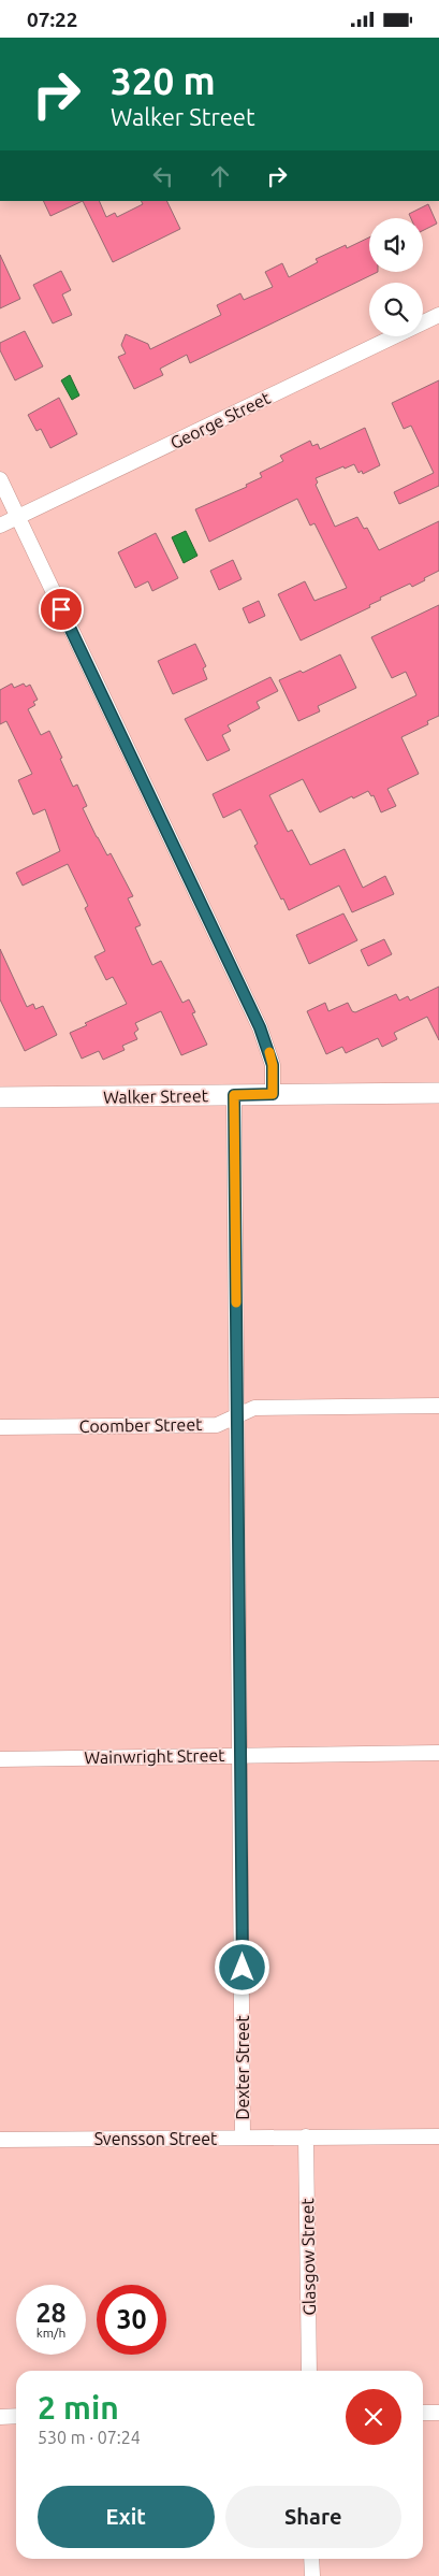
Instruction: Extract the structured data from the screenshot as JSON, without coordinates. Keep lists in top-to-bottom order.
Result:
{
  "streets": {
    "main road": ["Walker Street"],
    "street": [
      "George Street",
      "Coomber Street",
      "Wainwright Street",
      "Dexter Street",
      "Svensson Street",
      "Glasgow Street"
    ]
  },
  "crossings": [
    ["Walker Street", "Dexter Street"],
    ["Coomber Street", "Dexter Street"],
    ["Wainwright Street", "Dexter Street"],
    ["Dexter Street", "Svensson Street"],
    ["Svensson Street", "Glasgow Street"]
  ],
  "page": {
    "status": "07:22",
    "turn": ["320 m", "Walker Street"],
    "speed": "28 km/h",
    "limit": "30",
    "heading": ["2 min", "530 m · 07:24"],
    "buttons": ["Exit", "Share"]
  }
}
